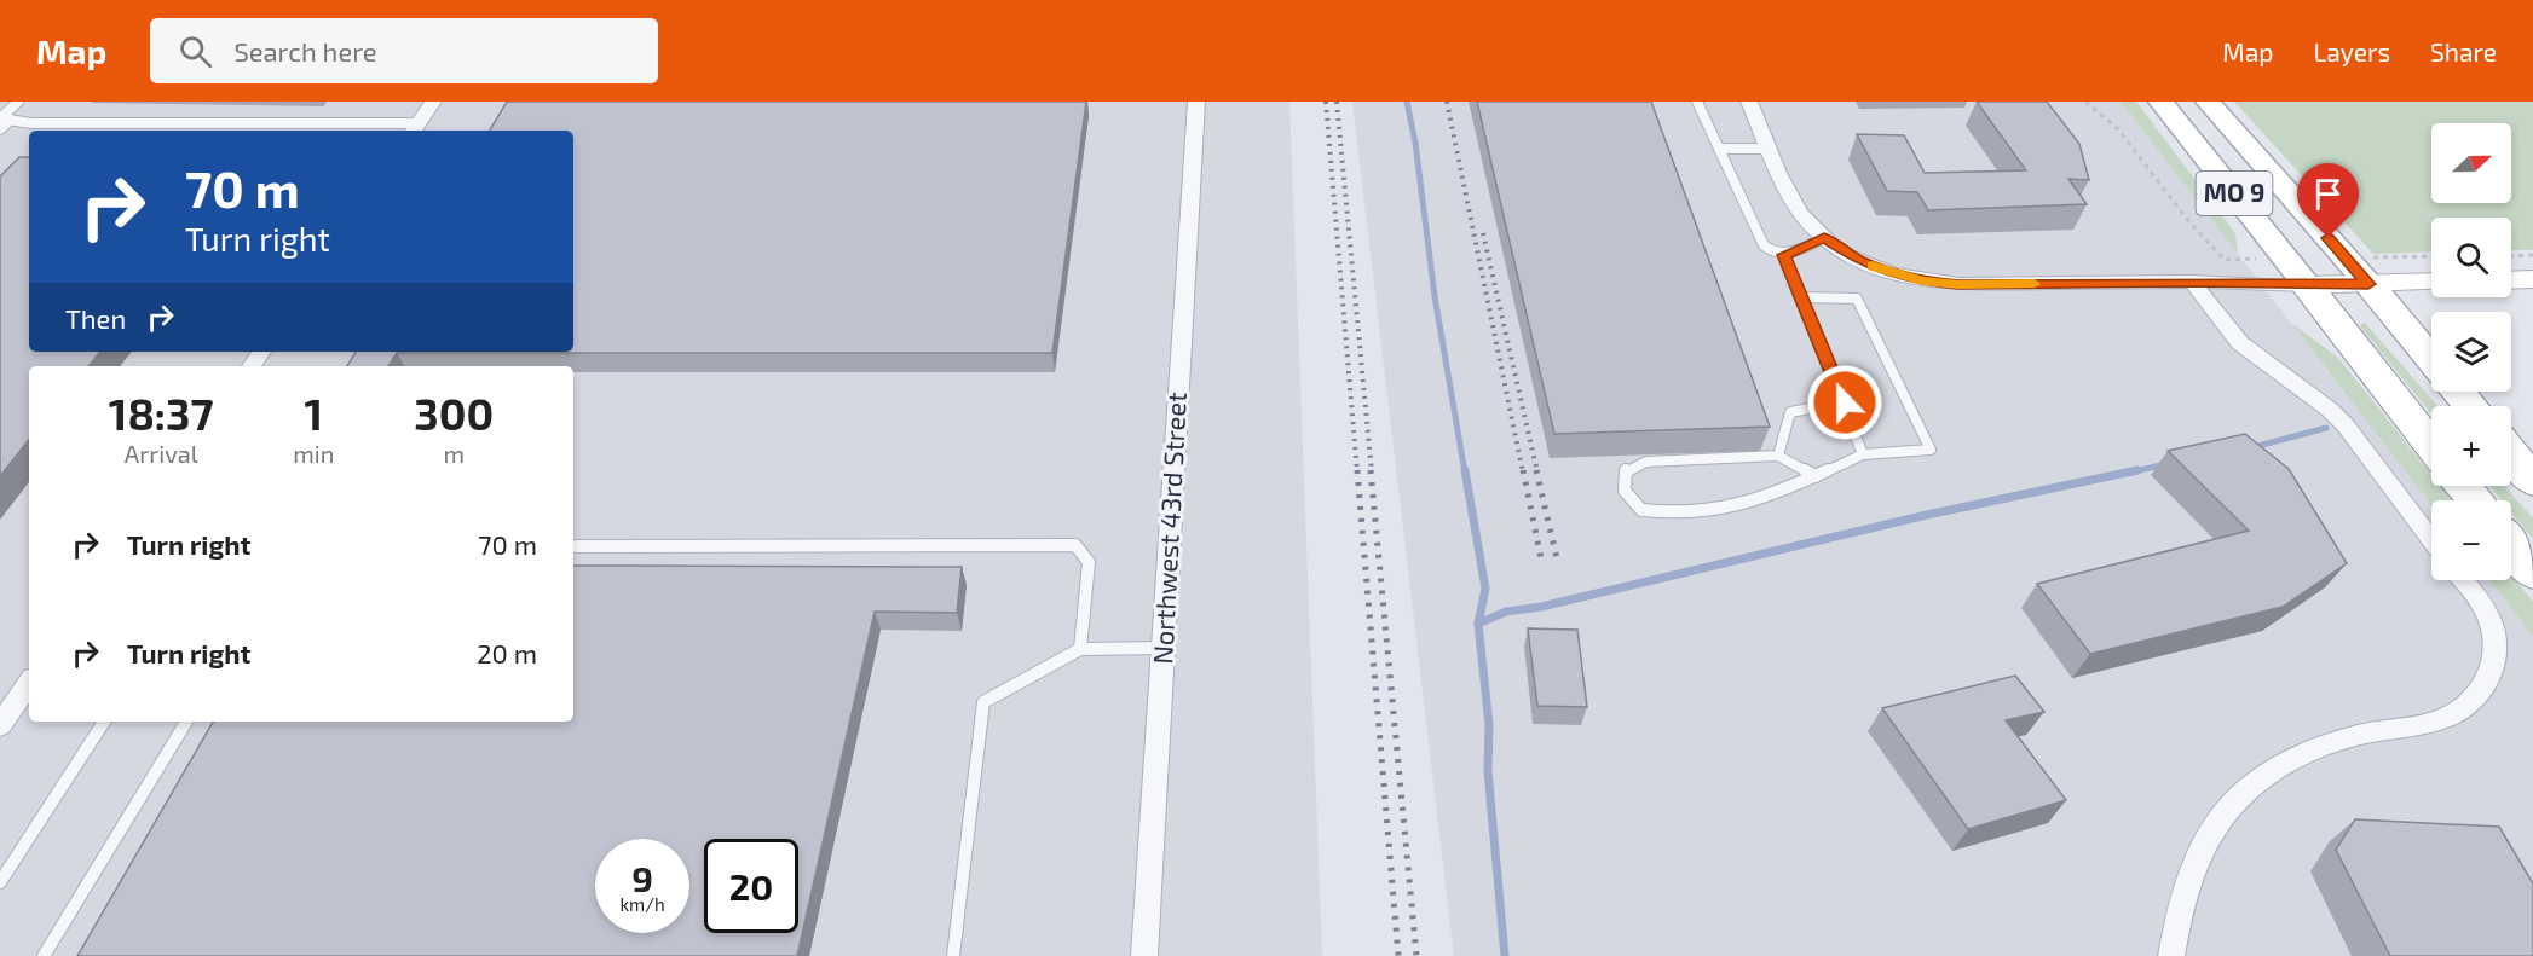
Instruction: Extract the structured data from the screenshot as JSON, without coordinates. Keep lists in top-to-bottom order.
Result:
{
  "streets": {
    "highway": ["MO 9"],
    "street": ["Northwest 43rd Street"]
  },
  "north": "right",
  "page": {
    "header": "Map",
    "search": "Search here",
    "nav": ["Map", "Layers", "Share"],
    "map_buttons": ["+", "−"],
    "turn": ["70 m", "Turn right"],
    "then": "Then",
    "eta": [
      "18:37",
      "Arrival",
      "1",
      "min",
      "300",
      "m"
    ],
    "list": [
      {
        "name": "Turn right",
        "value": "70 m"
      },
      {
        "name": "Turn right",
        "value": "20 m"
      }
    ],
    "speed": "9 km/h",
    "limit": "20"
  }
}
